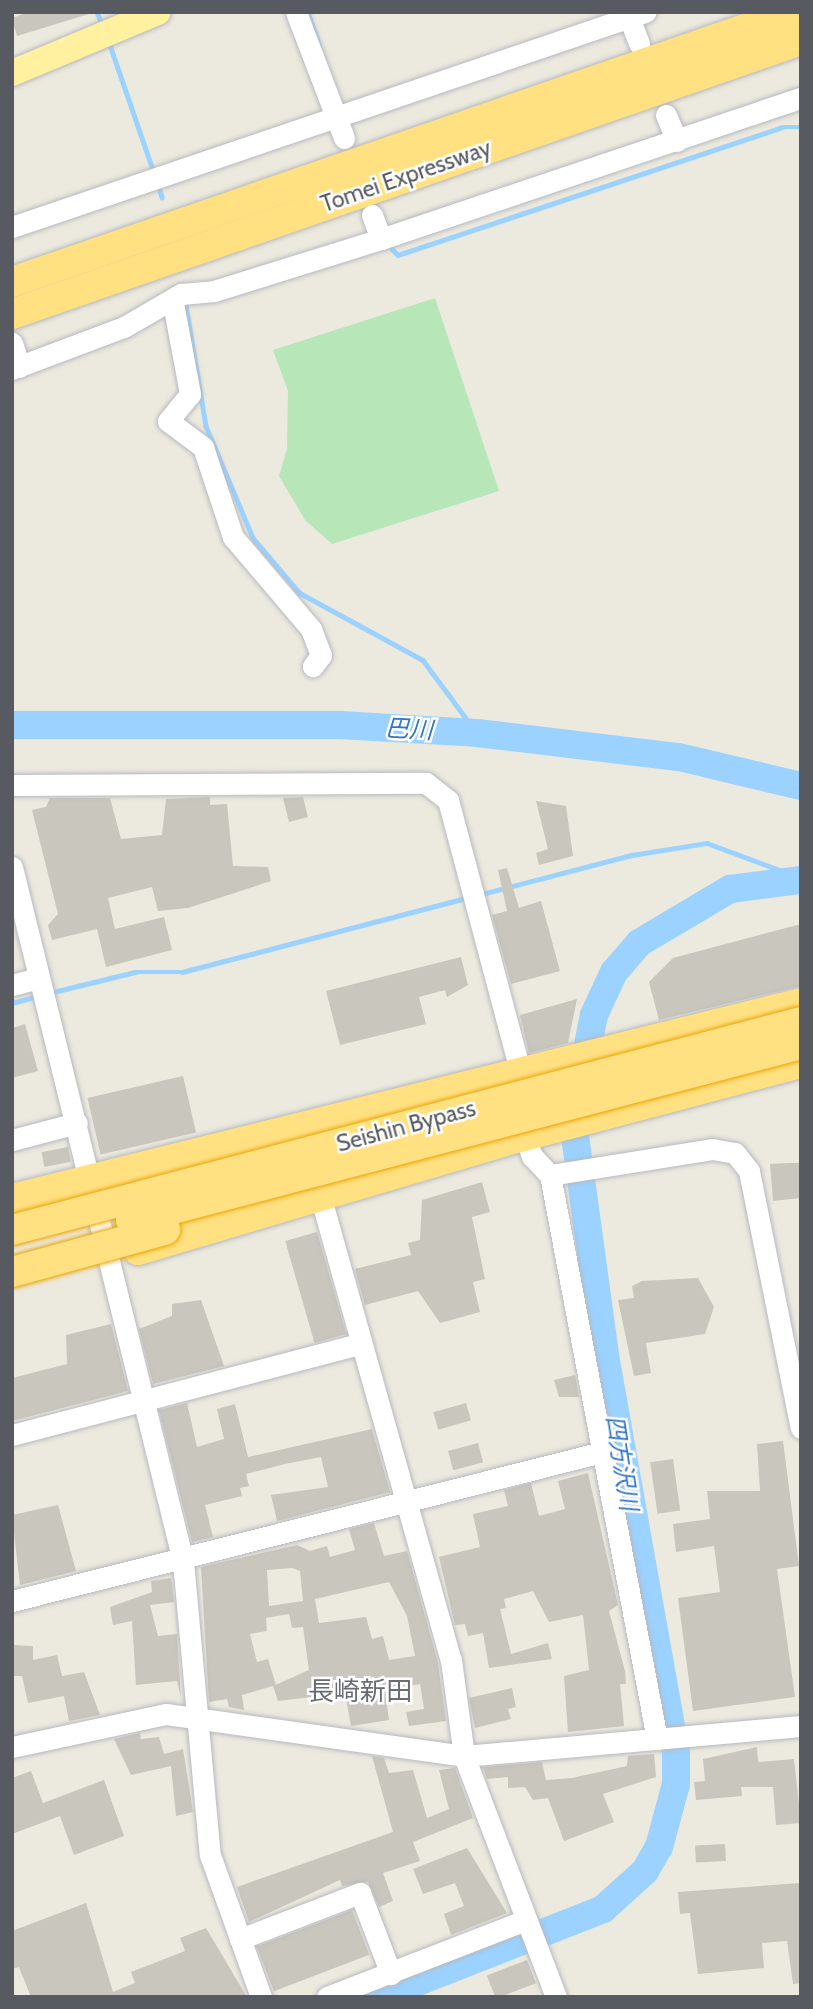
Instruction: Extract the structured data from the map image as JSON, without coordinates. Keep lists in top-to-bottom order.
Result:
{
  "streets": {
    "highway": ["Tomei Expressway", "Seishin Bypass"]
  },
  "districts": ["長崎新田"],
  "water": ["巴川", "四方沢川"]
}
